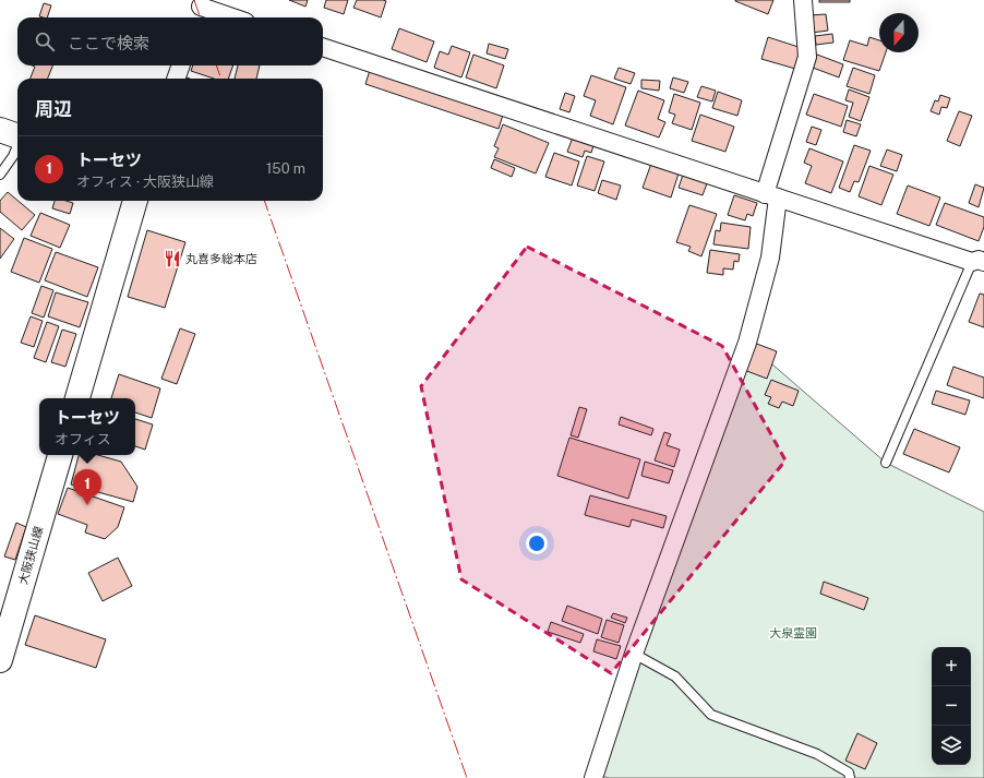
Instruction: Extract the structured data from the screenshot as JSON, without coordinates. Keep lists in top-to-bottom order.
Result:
{
  "streets": {
    "main road": ["大阪狭山線"]
  },
  "parks": ["大泉霊園"],
  "places": {
    "restaurant": ["丸喜多総本店"]
  },
  "north": "bottom",
  "page": {
    "search": "ここで検索",
    "heading": "周辺",
    "list": [
      {
        "mark": "1",
        "name": "トーセツ",
        "note": "オフィス · 大阪狭山線",
        "value": "150 m"
      }
    ],
    "popup": ["トーセツ", "オフィス"],
    "pins": "1",
    "map_buttons": ["+", "−"]
  }
}
